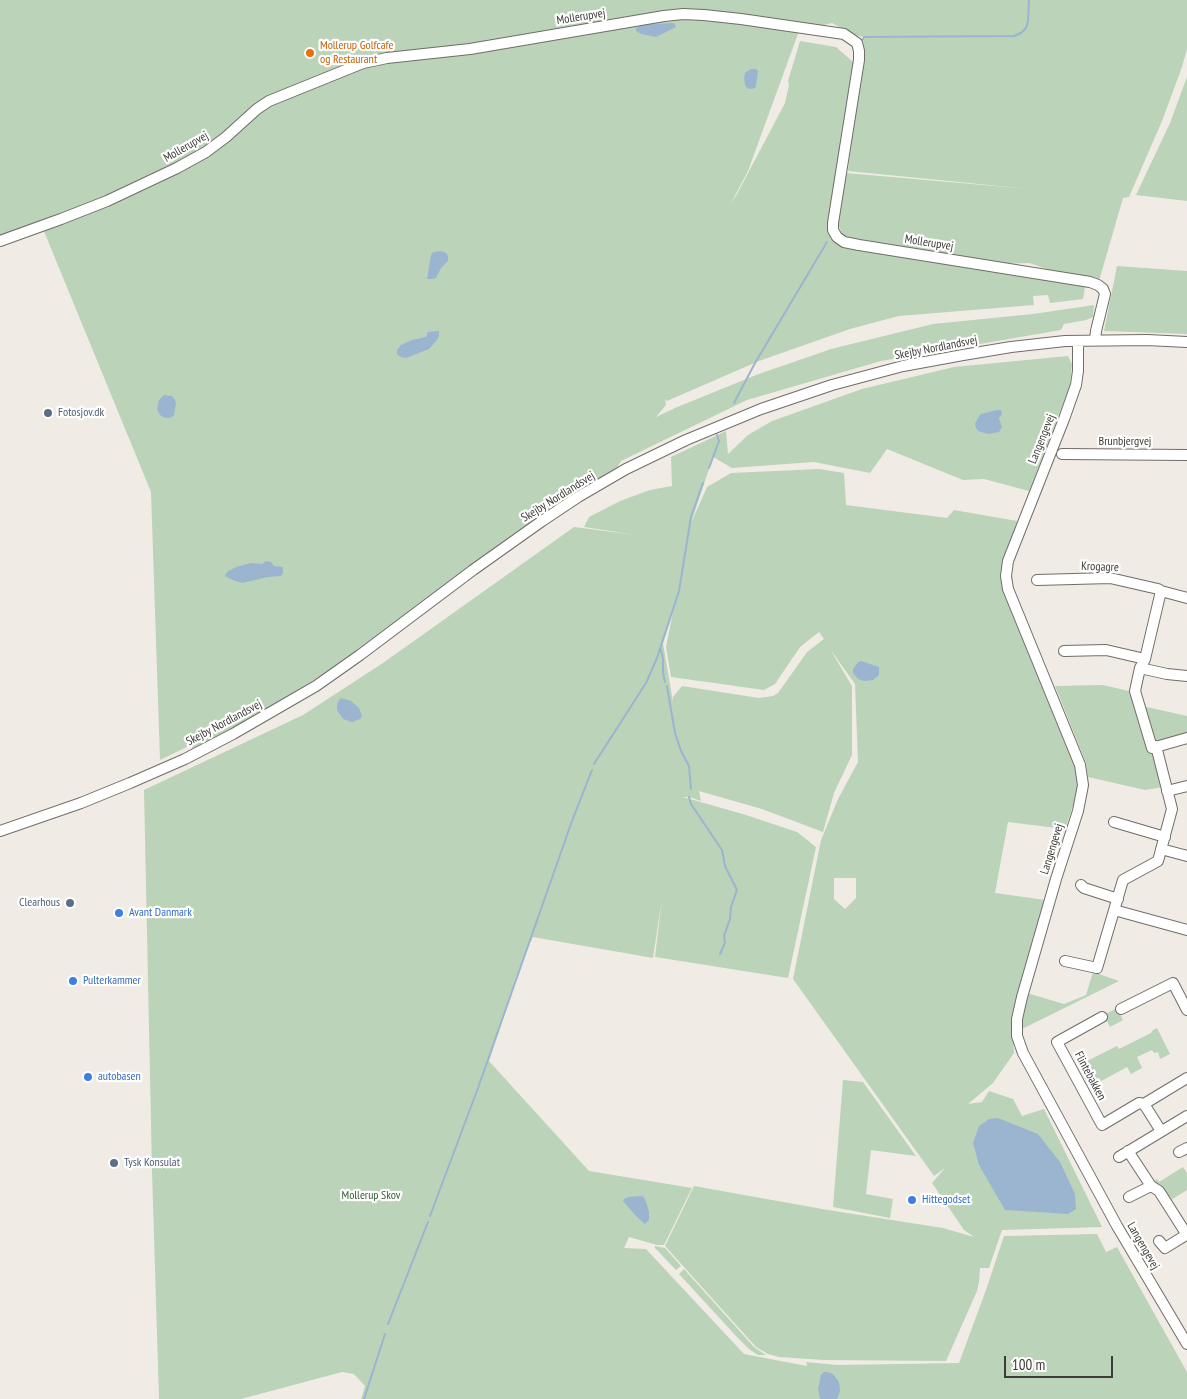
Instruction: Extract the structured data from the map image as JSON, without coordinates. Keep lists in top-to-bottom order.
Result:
{
  "streets": {
    "street": [
      "Mollerupvej",
      "Skejby Nordlandsvej",
      "Langengevej",
      "Brunbjergvej",
      "Krogagre",
      "Flintebakken"
    ]
  },
  "crossings": [
    ["Mollerupvej", "Skejby Nordlandsvej"],
    ["Skejby Nordlandsvej", "Langengevej"]
  ],
  "parks": ["Mollerup Skov"],
  "places": [
    "Mollerup Golfcafe og Restaurant",
    "Fotosjov.dk",
    "Clearhous",
    "Avant Danmark",
    "Pulterkammer",
    "autobasen",
    "Tysk Konsulat",
    "Hittegodset"
  ],
  "scale_bar": "100 m"
}
